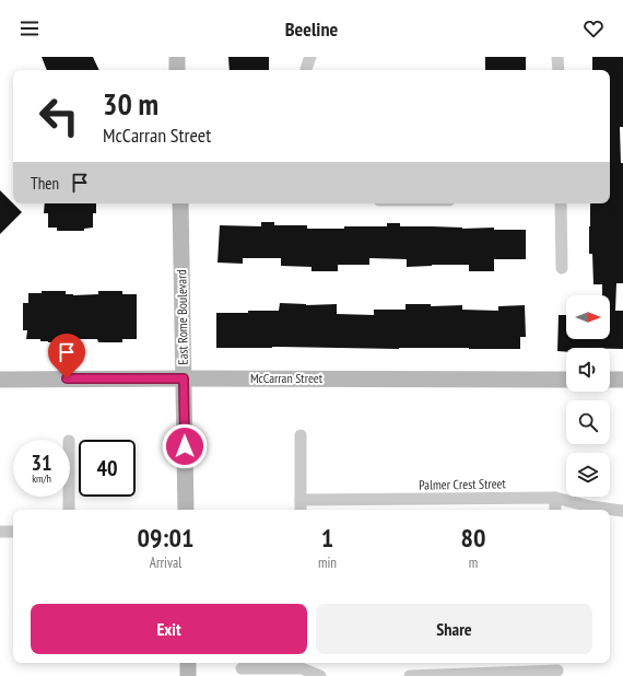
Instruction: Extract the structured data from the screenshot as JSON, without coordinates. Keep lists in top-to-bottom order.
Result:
{
  "streets": {
    "street": ["East Rome Boulevard", "McCarran Street", "Palmer Crest Street"]
  },
  "crossings": [
    ["East Rome Boulevard", "McCarran Street"]
  ],
  "north": "right",
  "page": {
    "header": "Beeline",
    "turn": ["30 m", "McCarran Street"],
    "then": "Then",
    "speed": "31 km/h",
    "limit": "40",
    "eta": [
      "09:01",
      "Arrival",
      "1",
      "min",
      "80",
      "m"
    ],
    "buttons": ["Exit", "Share"]
  }
}
